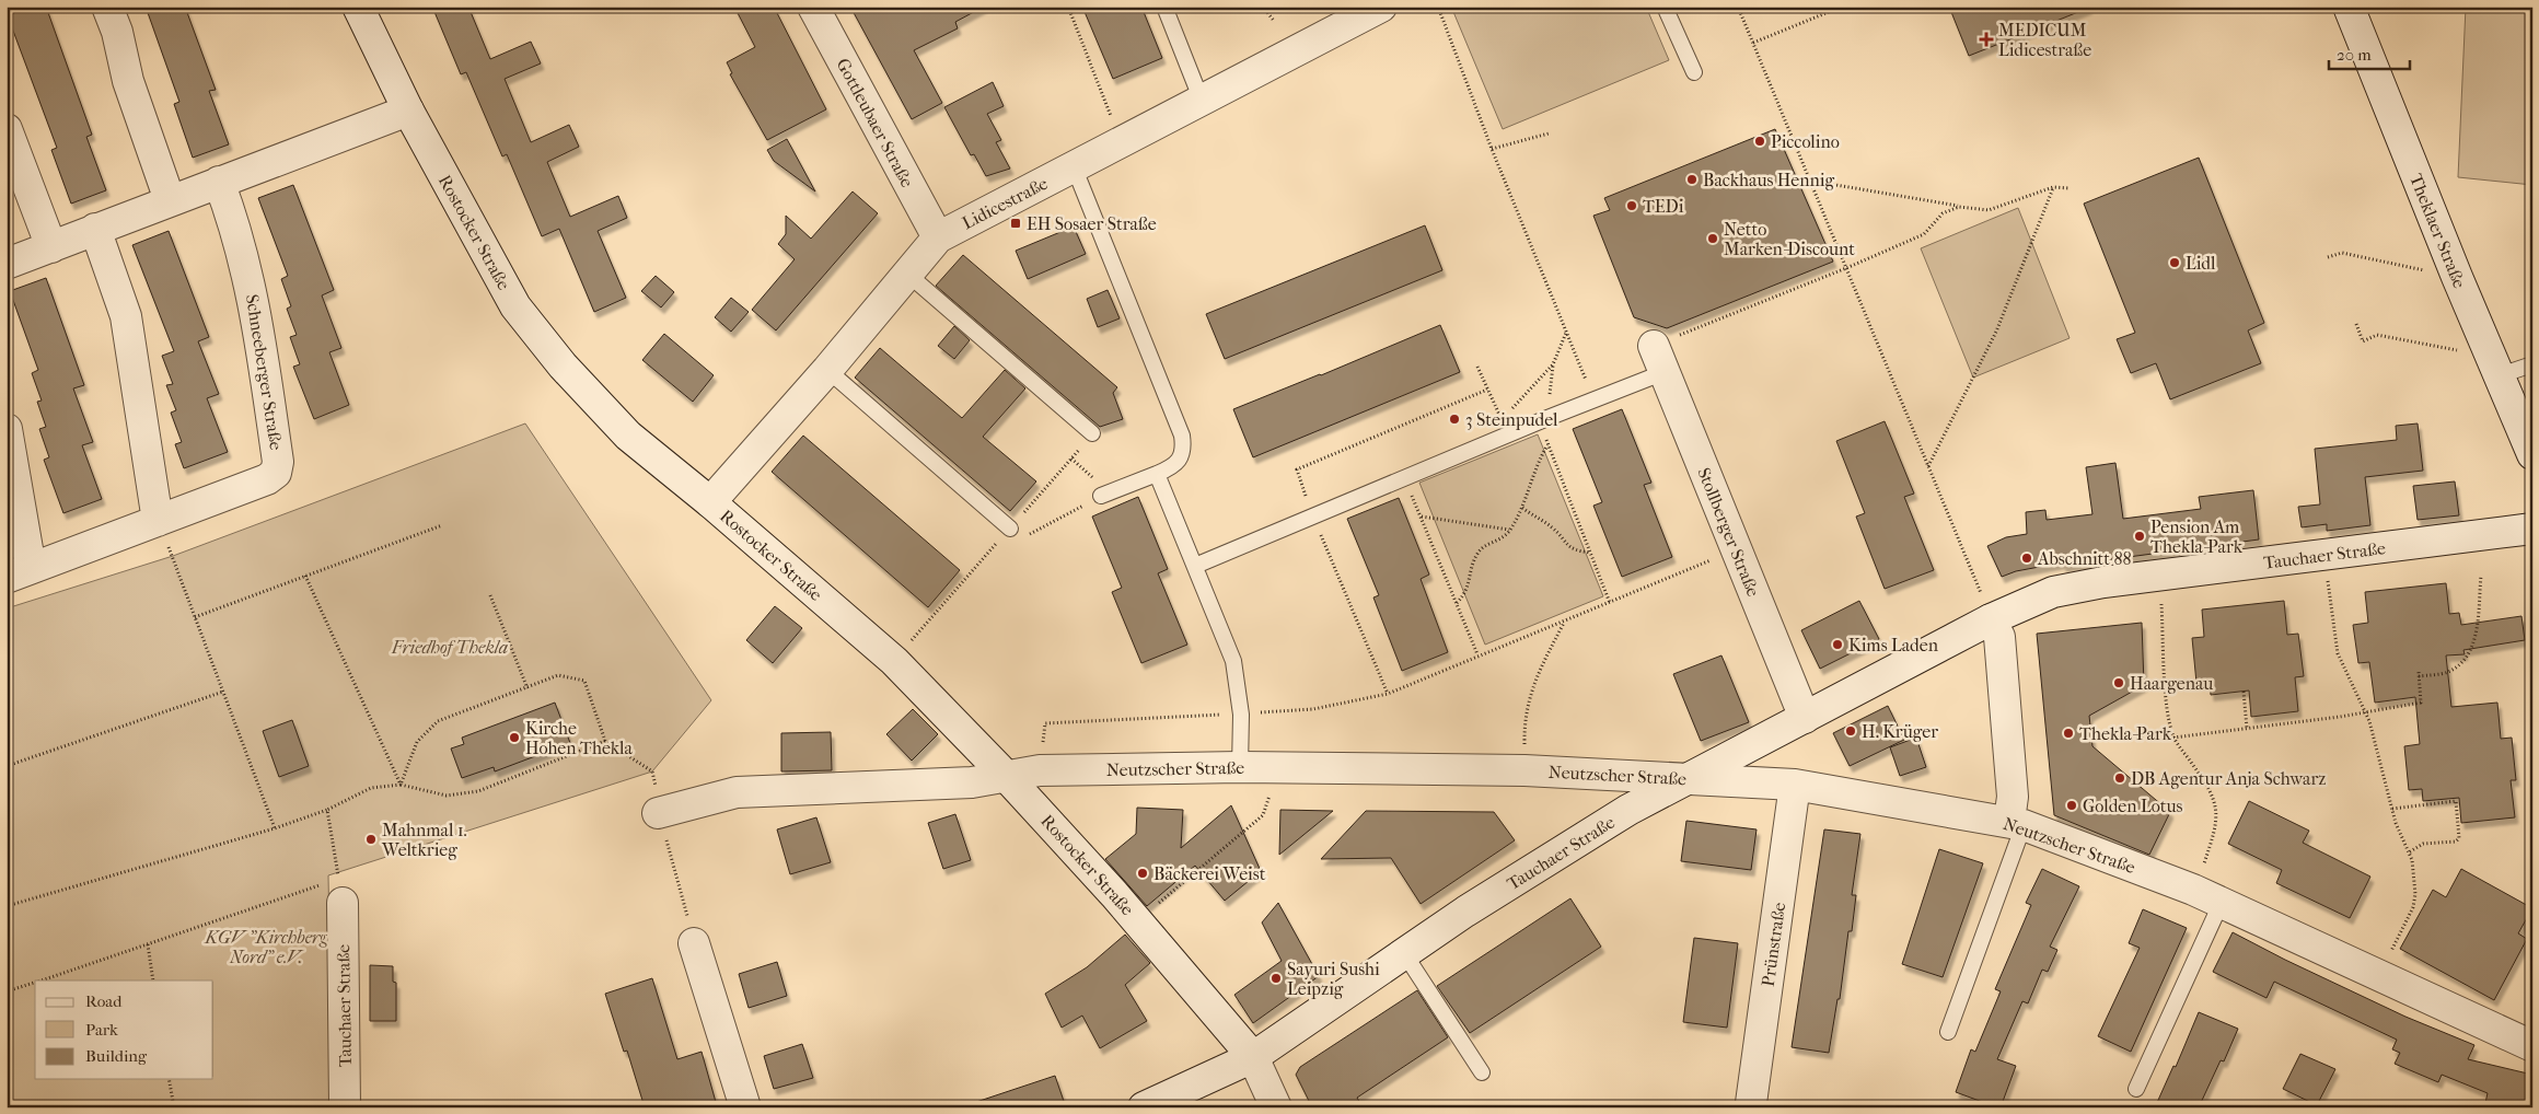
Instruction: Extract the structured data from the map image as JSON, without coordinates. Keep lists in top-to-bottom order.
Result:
{
  "streets": {
    "street": [
      "Gottleubaer Straße",
      "Lidicestraße",
      "Theklaer Straße",
      "Rostocker Straße",
      "Schneeberger Straße",
      "Stollberger Straße",
      "Tauchaer Straße",
      "Neutzscher Straße",
      "Prünstraße"
    ]
  },
  "crossings": [
    ["Gottleubaer Straße", "Lidicestraße"],
    ["Lidicestraße", "Rostocker Straße"],
    ["Rostocker Straße", "Tauchaer Straße"],
    ["Rostocker Straße", "Neutzscher Straße"],
    ["Stollberger Straße", "Tauchaer Straße"],
    ["Tauchaer Straße", "Neutzscher Straße"],
    ["Neutzscher Straße", "Prünstraße"]
  ],
  "parks": ["Friedhof Thekla", "KGV \"Kirchberg Nord\" e.V."],
  "places": {
    "health": ["MEDICUM Lidicestraße"],
    "other": [
      "Piccolino",
      "Backhaus Hennig",
      "TEDi",
      "Netto Marken-Discount",
      "Lidl",
      "3 Steinpudel",
      "Pension Am Thekla-Park",
      "Abschnitt 88",
      "Kims Laden",
      "Haargenau",
      "H. Krüger",
      "Thekla-Park",
      "Kirche Hohen Thekla",
      "DB Agentur Anja Schwarz",
      "Golden Lotus",
      "Mahnmal 1. Weltkrieg",
      "Bäckerei Weist",
      "Sayuri Sushi Leipzig"
    ],
    "transit": ["EH Sosaer Straße"]
  },
  "legend": ["Road", "Park", "Building"],
  "scale_bar": "20 m"
}
